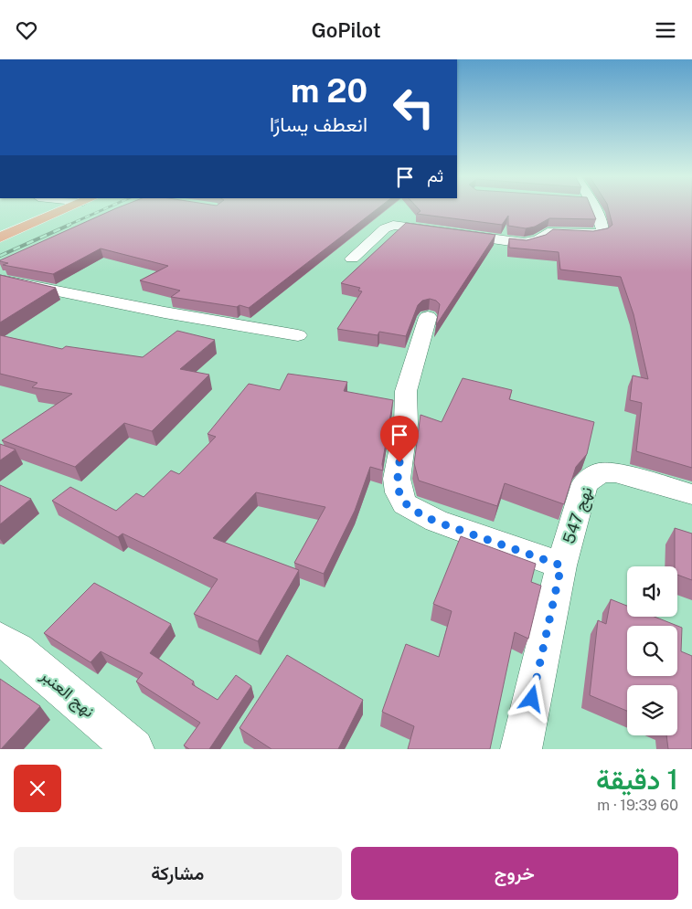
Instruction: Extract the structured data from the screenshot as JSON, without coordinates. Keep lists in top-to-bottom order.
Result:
{
  "streets": {
    "street": ["نهج 547", "نهج العنبر"]
  },
  "page": {
    "header": "GoPilot",
    "turn": ["20 m", "انعطف يسارًا"],
    "then": "ثم",
    "heading": ["1 دقيقة", "60 m · 19:39"],
    "buttons": ["خروج", "مشاركة"]
  }
}
